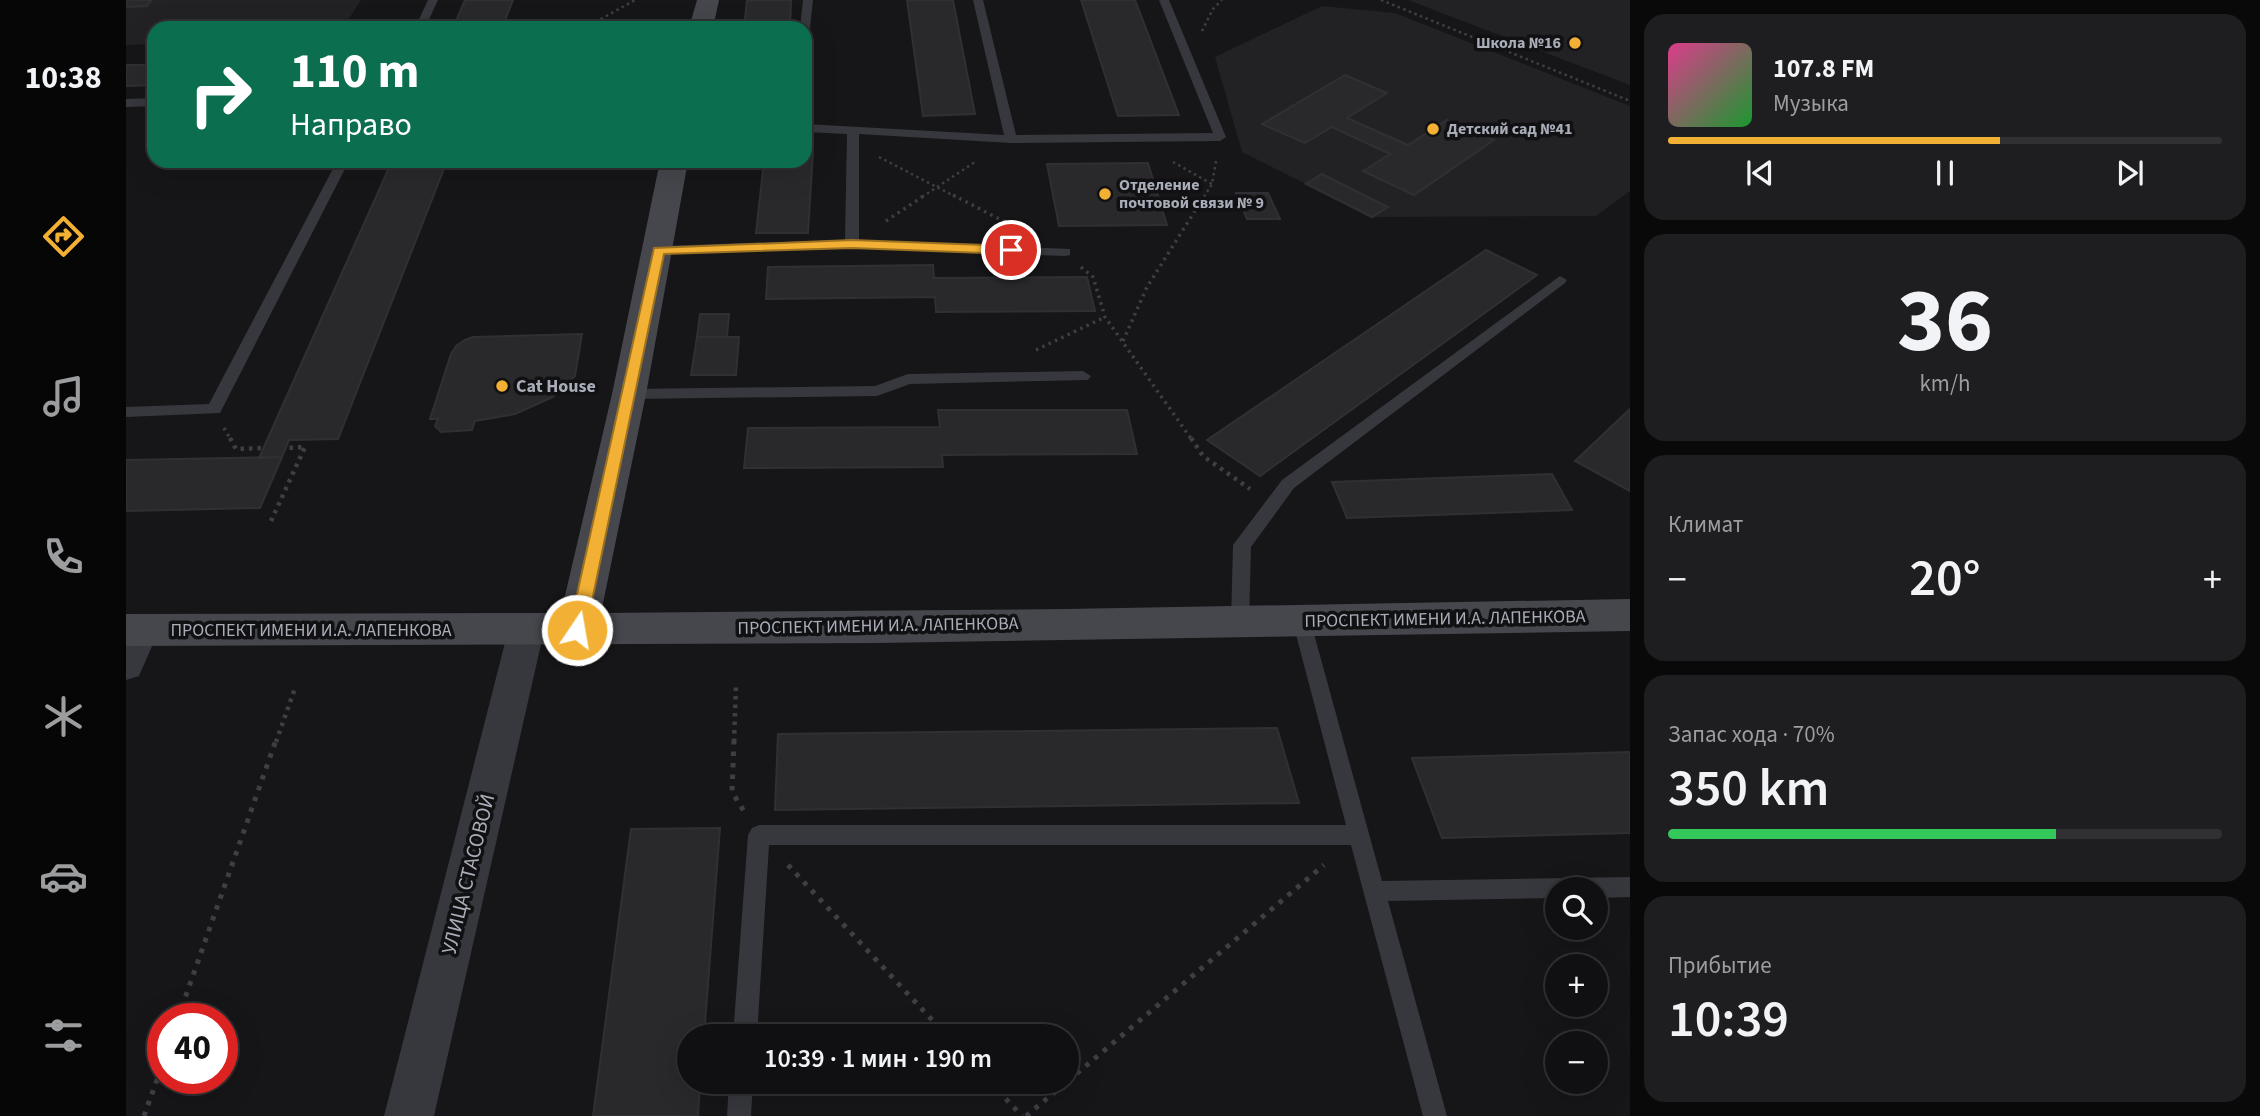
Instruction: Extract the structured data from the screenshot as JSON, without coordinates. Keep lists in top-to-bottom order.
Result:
{
  "streets": {
    "main road": ["ПРОСПЕКТ ИМЕНИ И.А. ЛАПЕНКОВА"],
    "street": ["УЛИЦА СТАСОВОЙ"]
  },
  "crossings": [
    ["ПРОСПЕКТ ИМЕНИ И.А. ЛАПЕНКОВА", "УЛИЦА СТАСОВОЙ"]
  ],
  "places": [
    "Школа №16",
    "Детский сад №41",
    "Отделение почтовой связи № 9",
    "Cat House"
  ],
  "page": {
    "tabs": "10:38",
    "turn": ["110 m", "Направо"],
    "song": ["107.8 FM", "Музыка"],
    "tile": [
      ["36", "km/h"],
      "Климат",
      ["Запас хода · 70%", "350 km"],
      ["Прибытие", "10:39"]
    ],
    "heat": ["−", "20°", "+"],
    "map_buttons": ["+", "−"],
    "limit": "40",
    "trip": "10:39 · 1 мин · 190 m"
  }
}
